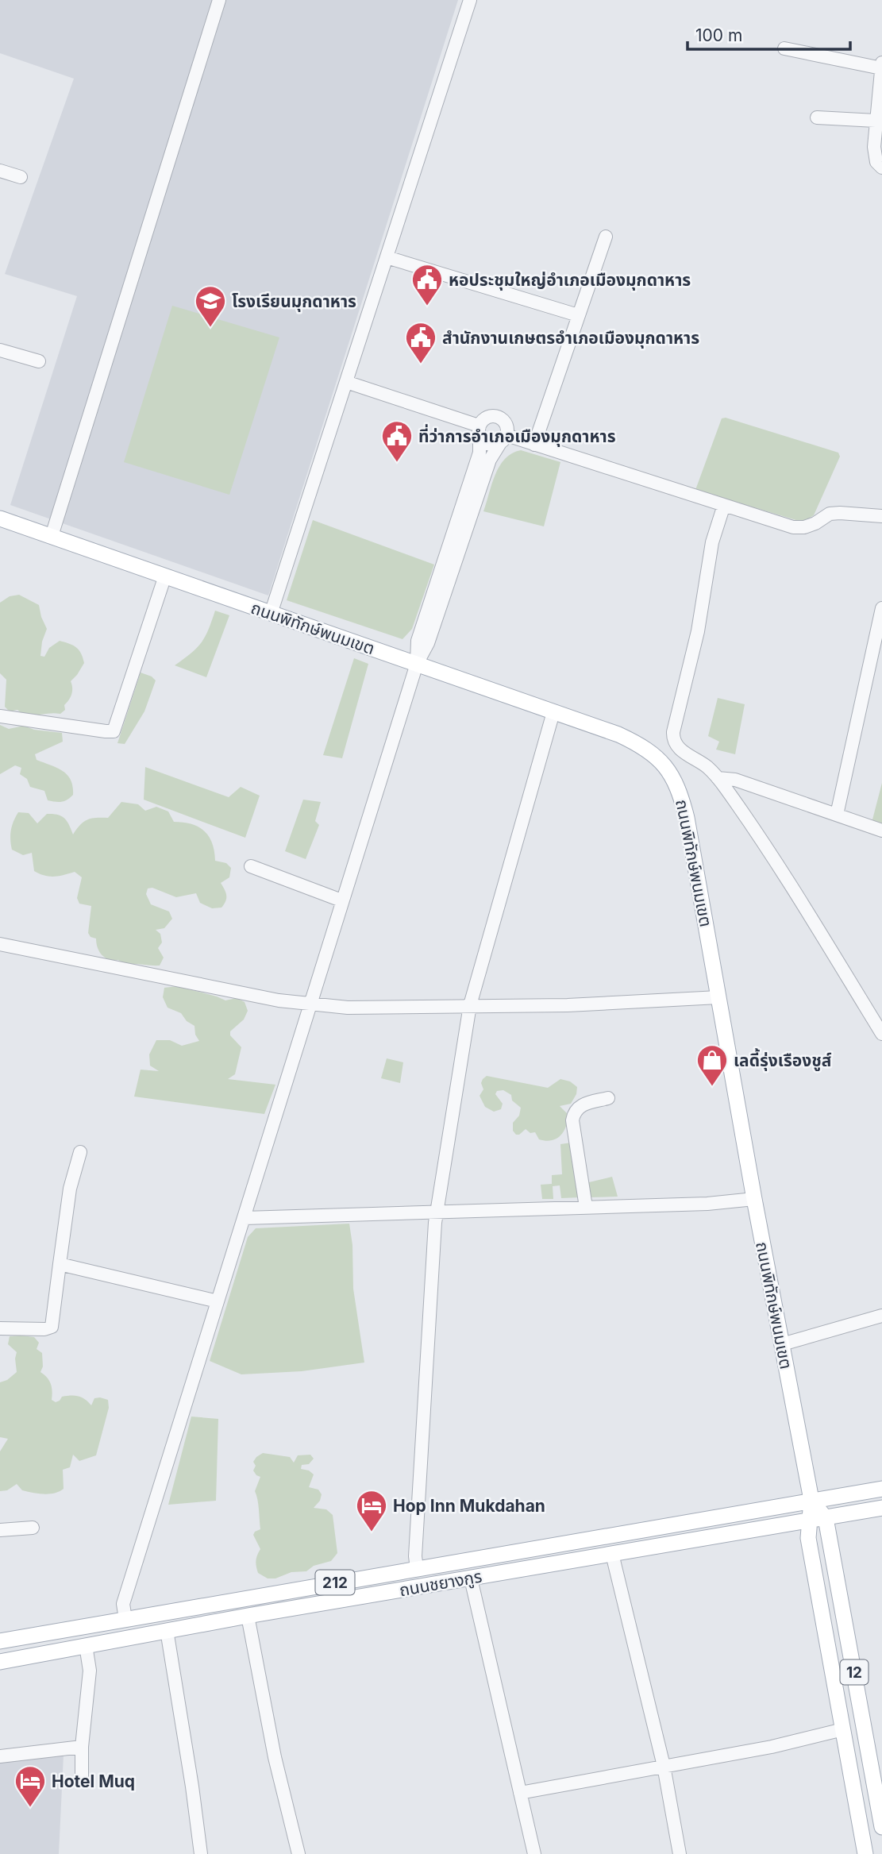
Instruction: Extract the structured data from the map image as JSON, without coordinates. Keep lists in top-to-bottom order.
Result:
{
  "streets": {
    "main road": [
      "ถนนพิทักษ์พนมเขต",
      "212",
      "ถนนชยางกูร",
      "12"
    ]
  },
  "crossings": [
    ["ถนนพิทักษ์พนมเขต", "ถนนชยางกูร"],
    ["ถนนชยางกูร", "12"]
  ],
  "places": {
    "public building": ["หอประชุมใหญ่อำเภอเมืองมุกดาหาร", "สำนักงานเกษตรอำเภอเมืองมุกดาหาร", "ที่ว่าการอำเภอเมืองมุกดาหาร"],
    "school or university": ["โรงเรียนมุกดาหาร"],
    "shop": ["เลดี้รุ่งเรืองชูส์"],
    "hotel": ["Hop Inn Mukdahan", "Hotel Muq"]
  },
  "scale_bar": "100 m"
}
